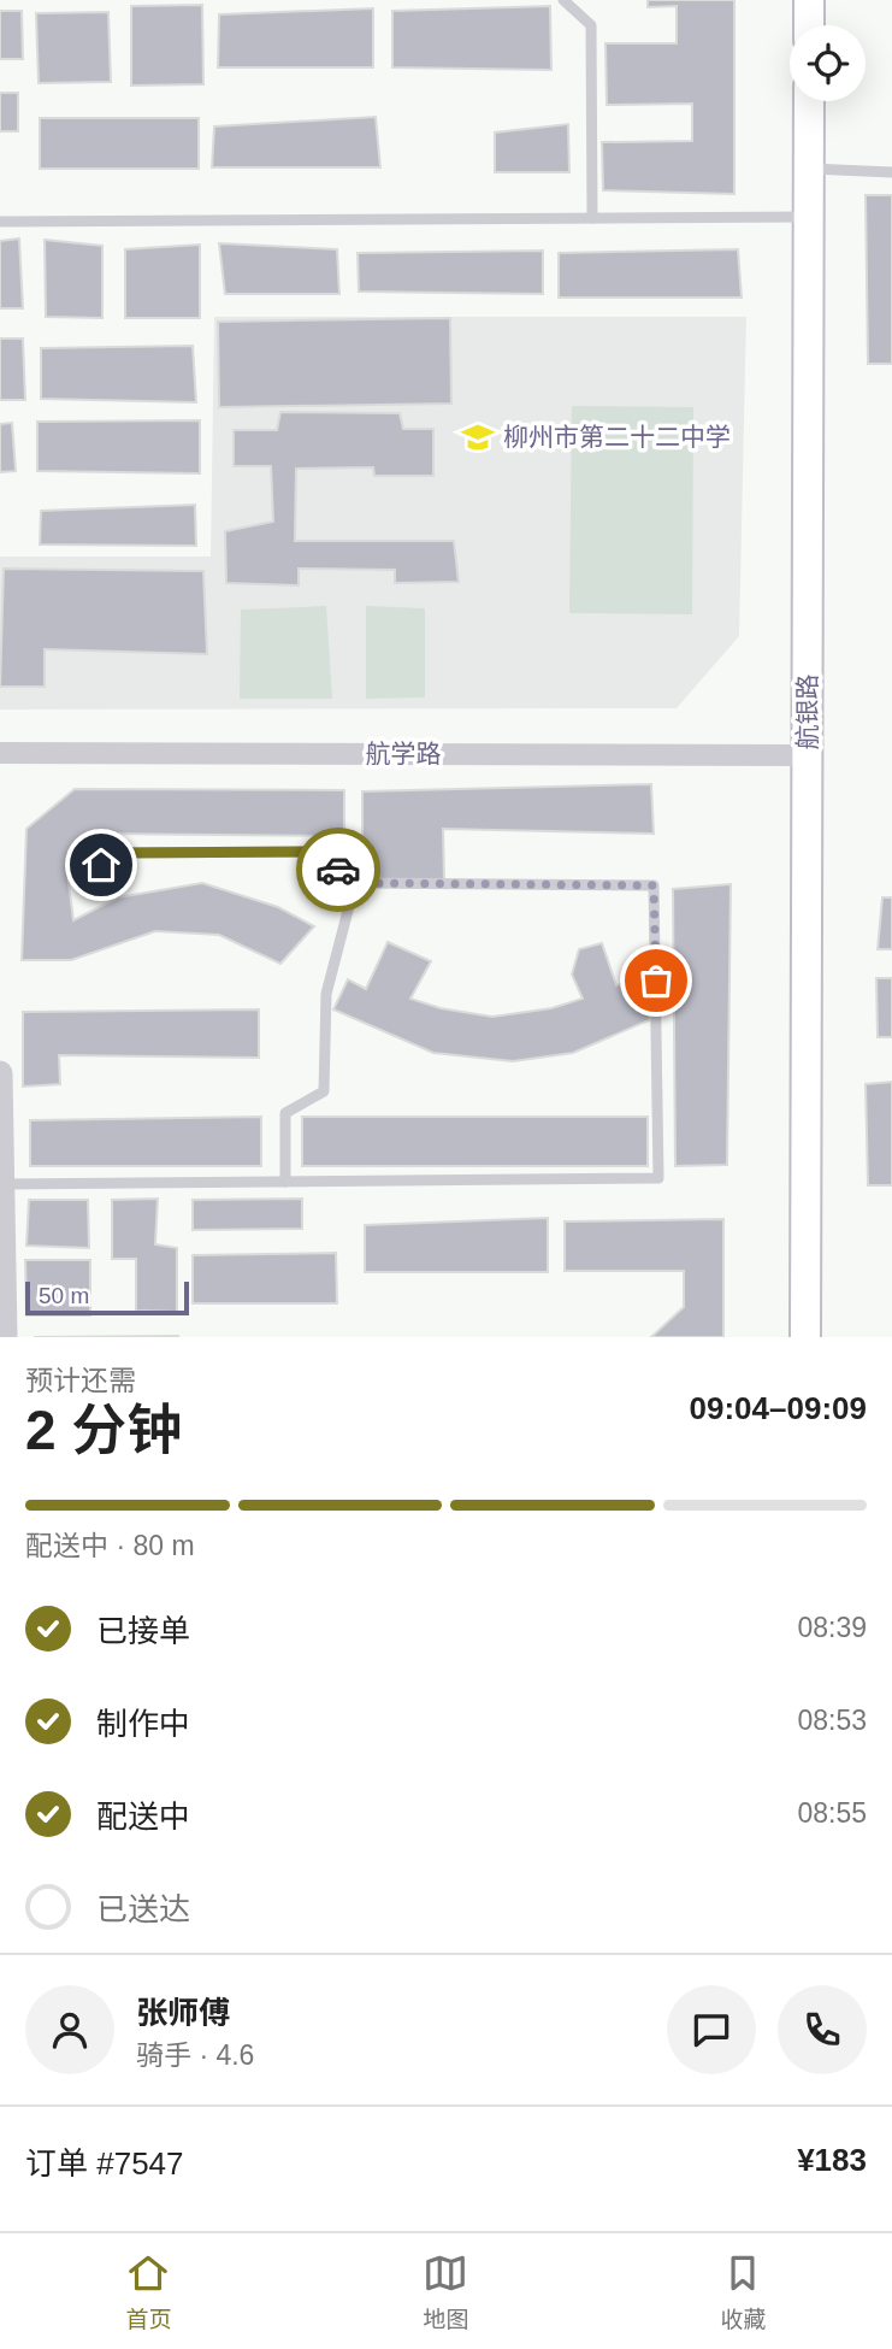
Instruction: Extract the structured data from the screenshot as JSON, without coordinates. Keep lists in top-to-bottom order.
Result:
{
  "streets": {
    "main road": ["航银路"],
    "street": ["航学路"]
  },
  "crossings": [
    ["航银路", "航学路"]
  ],
  "places": {
    "school or university": ["柳州市第二十二中学"]
  },
  "scale_bar": "50 m",
  "page": {
    "scale": "50 m",
    "heading": ["2 分钟", "预计还需", "09:04–09:09"],
    "panel": [
      "张师傅",
      "骑手 · 4.6",
      "订单 #7547",
      "¥183"
    ],
    "bar": "配送中 · 80 m",
    "list": [
      ["已接单", "08:39"],
      ["制作中", "08:53"],
      ["配送中", "08:55"],
      "已送达"
    ],
    "tabs": ["首页", "地图", "收藏"]
  }
}
